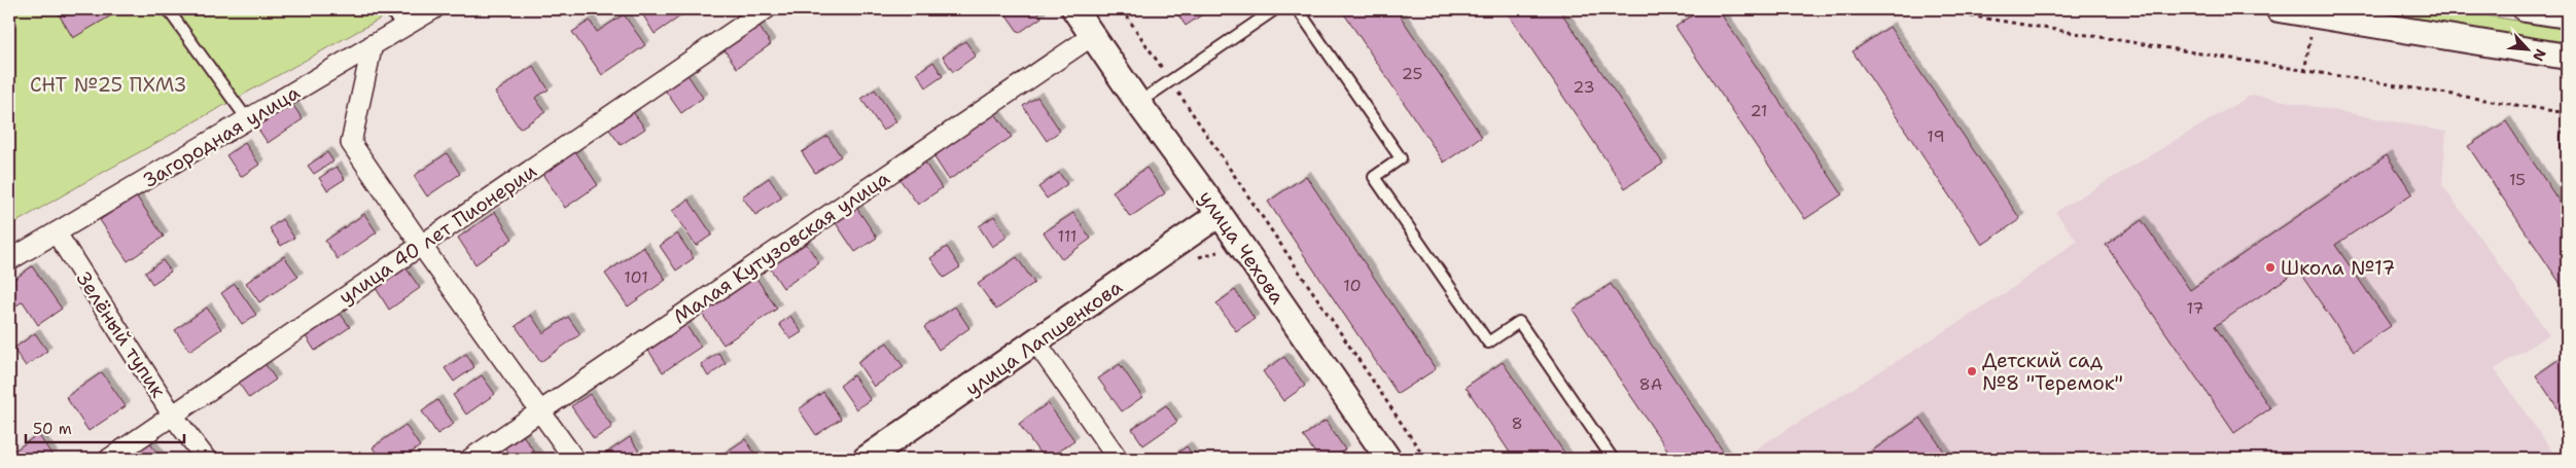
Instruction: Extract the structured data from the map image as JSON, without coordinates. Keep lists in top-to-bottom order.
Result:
{
  "streets": {
    "street": [
      "Загородная улица",
      "улица 40 лет Пионерии",
      "Малая Кутузовская улица",
      "улица Чехова",
      "Зелёный тупик",
      "улица Лапшенкова"
    ]
  },
  "crossings": [
    ["Загородная улица", "Зелёный тупик"],
    ["улица 40 лет Пионерии", "Зелёный тупик"],
    ["Малая Кутузовская улица", "улица Чехова"],
    ["улица Чехова", "улица Лапшенкова"]
  ],
  "parks": ["СНТ №25 ПХМЗ"],
  "places": ["Школа №17", "Детский сад №8 \"Теремок\""],
  "house_numbers": [
    "25",
    "23",
    "21",
    "19",
    "15",
    "111",
    "101",
    "10",
    "17",
    "8А",
    "8"
  ],
  "scale_bar": "50 m",
  "north": "bottom right"
}
